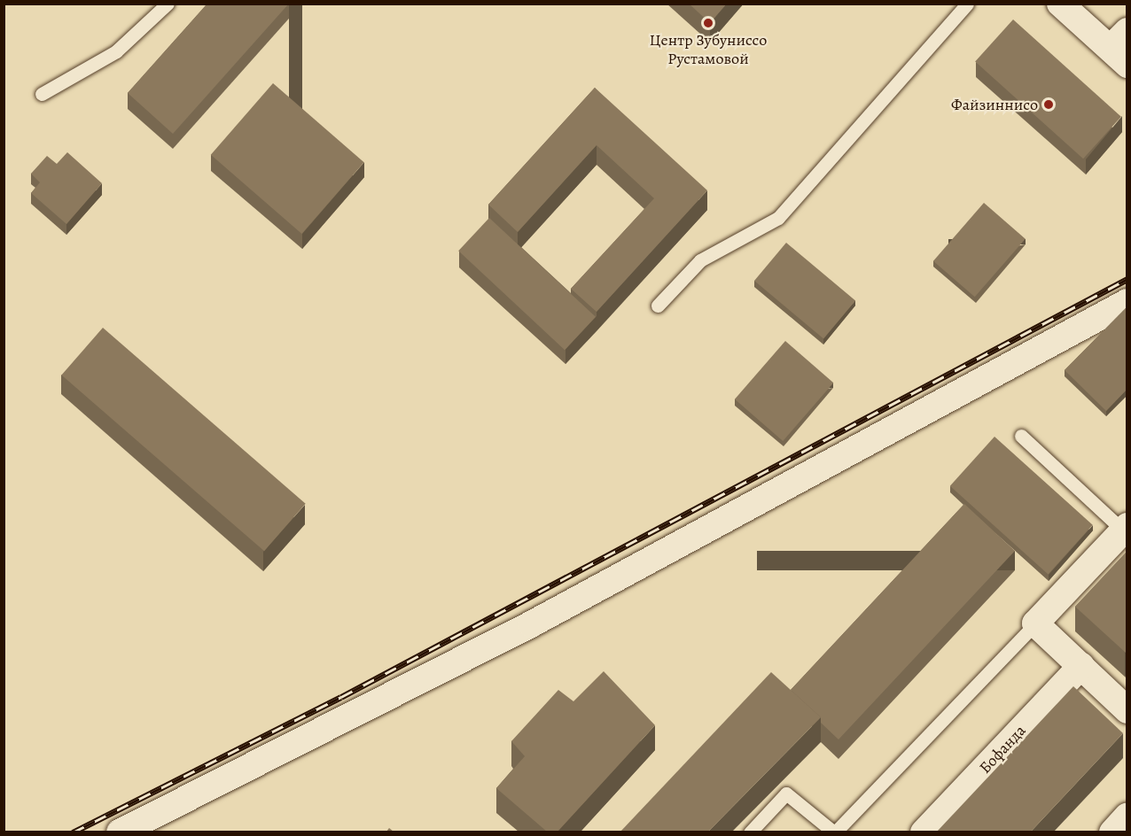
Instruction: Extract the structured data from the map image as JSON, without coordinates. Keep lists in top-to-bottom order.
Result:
{
  "streets": {
    "street": ["Бофанда"]
  },
  "places": ["Центр Зубуниссо Рустамовой", "Файзиннисо"]
}
